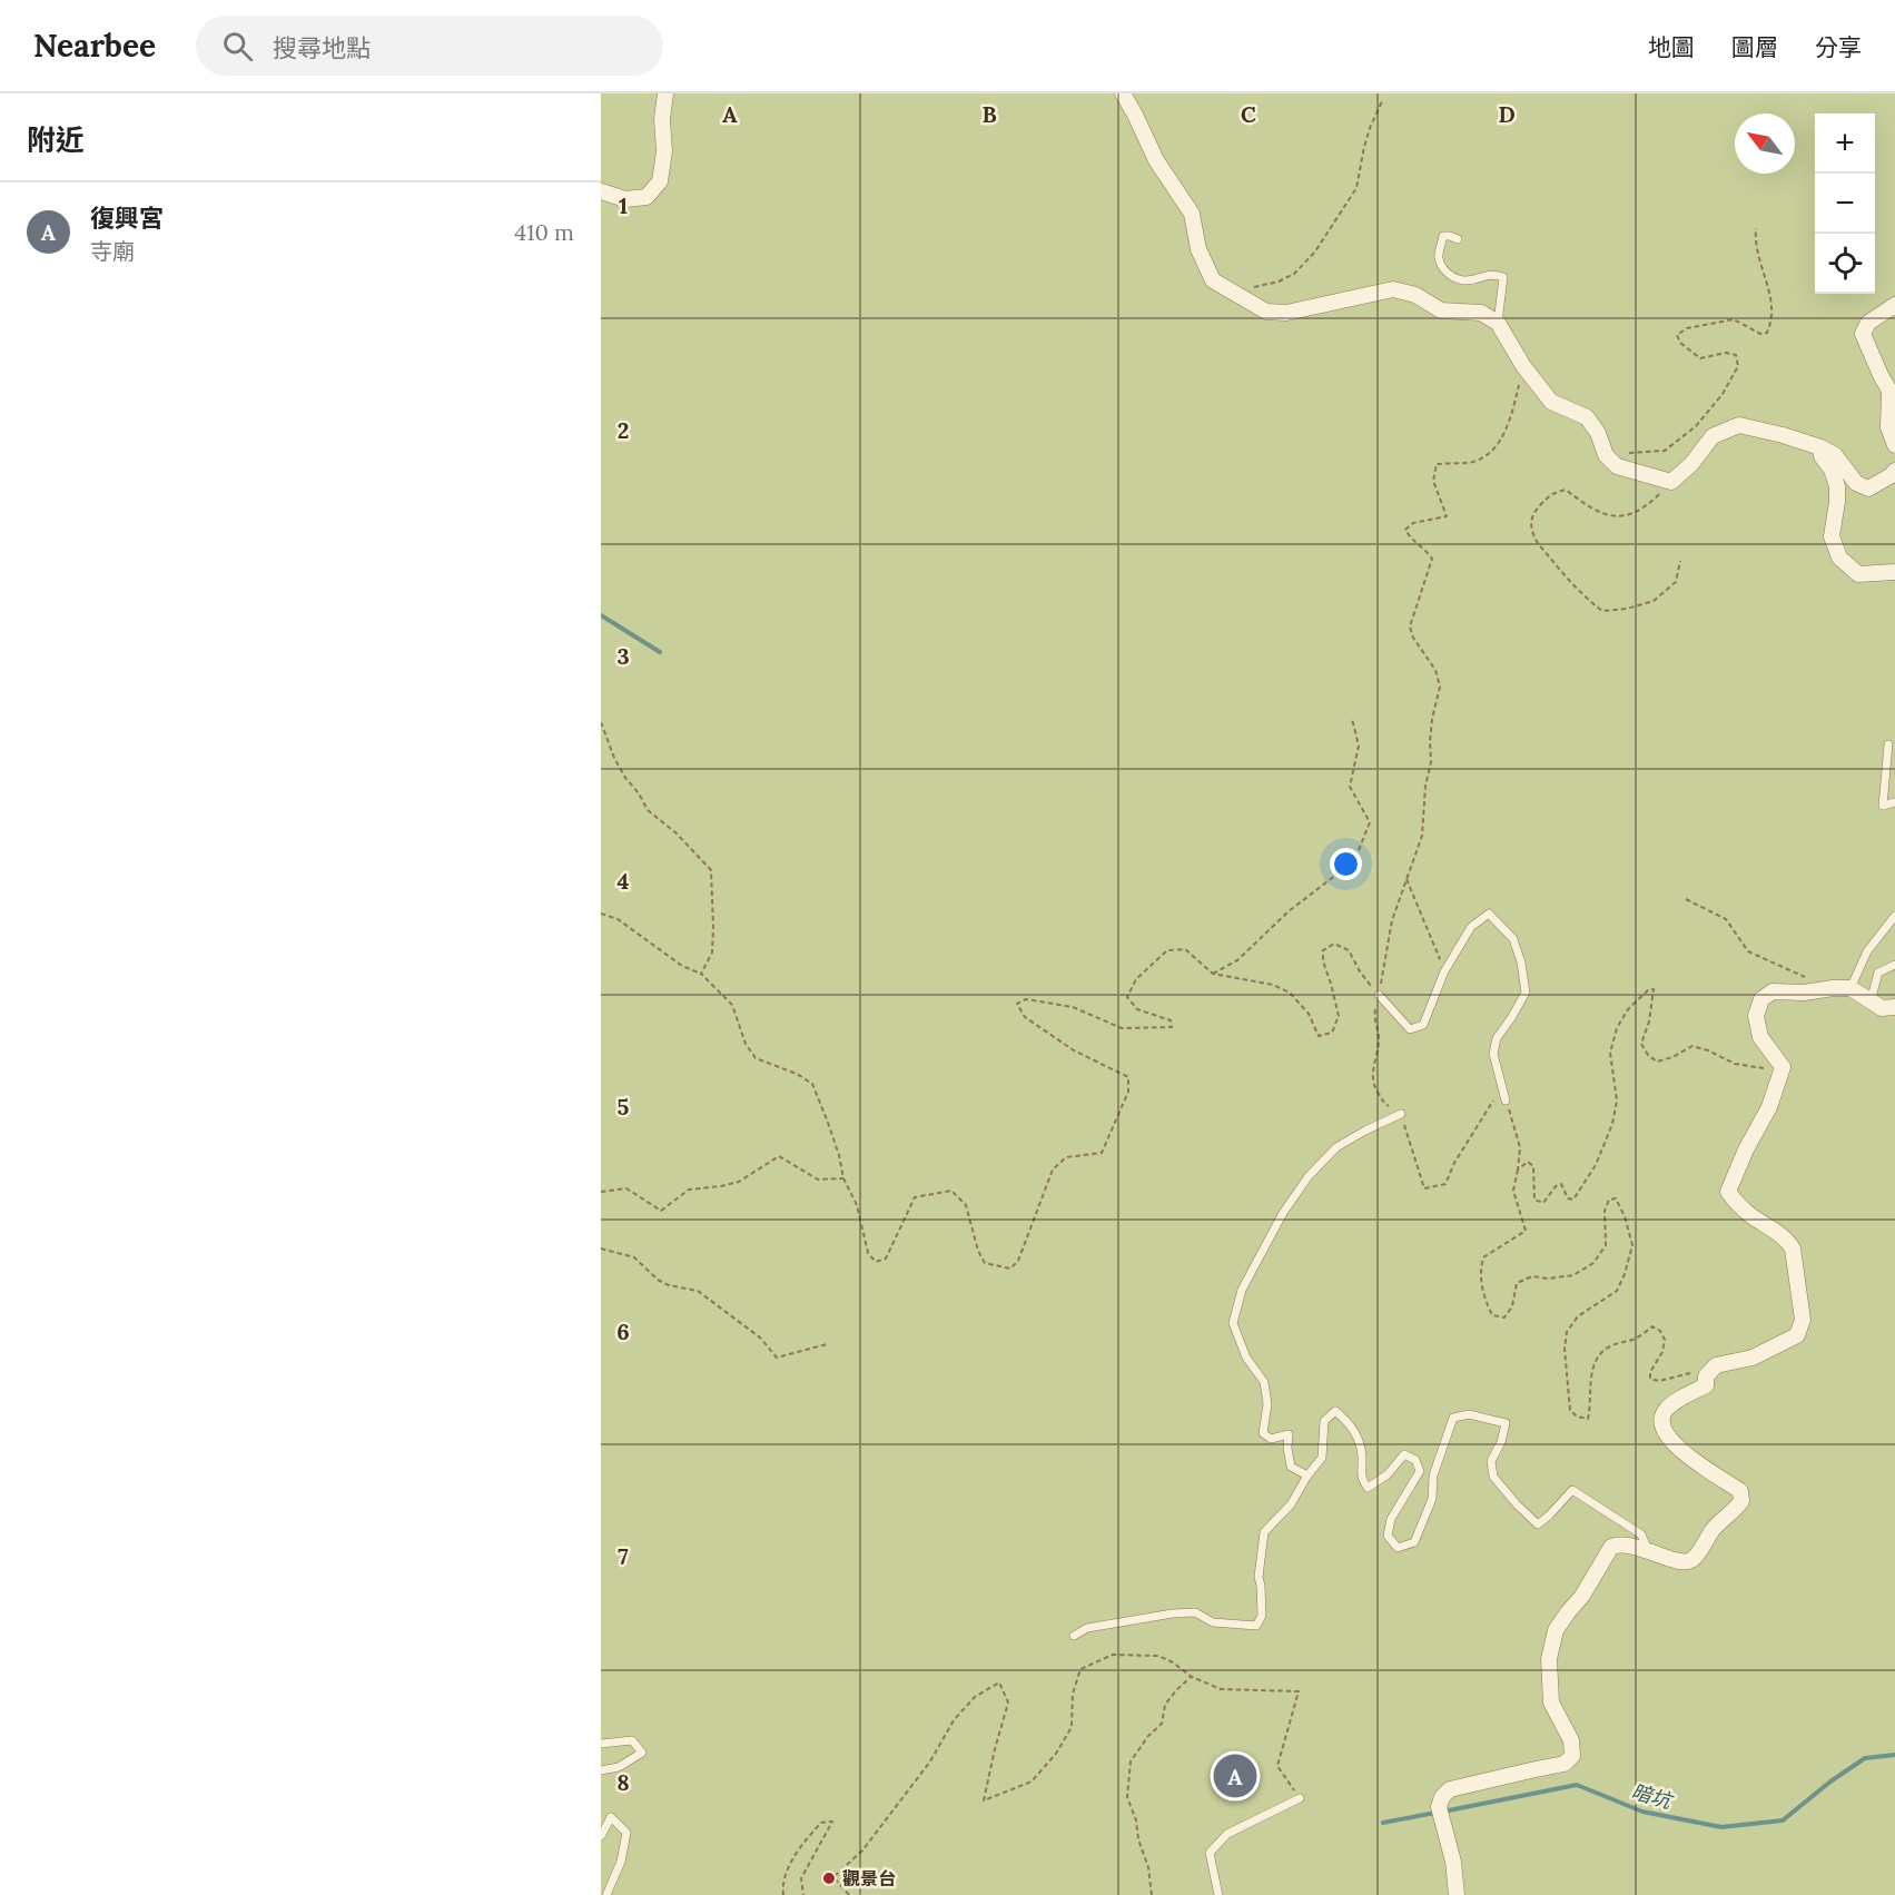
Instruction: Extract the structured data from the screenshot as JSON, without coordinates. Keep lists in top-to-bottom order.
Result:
{
  "water": ["暗坑"],
  "places": ["觀景台"],
  "north": "top left",
  "page": {
    "header": "Nearbee",
    "search": "搜尋地點",
    "nav": ["地圖", "圖層", "分享"],
    "heading": "附近",
    "map_buttons": ["+", "−"],
    "list": [
      {
        "mark": "A",
        "name": "復興宮",
        "note": "寺廟",
        "value": "410 m"
      }
    ],
    "pins": "A"
  },
  "grid": {
    "columns": [
      "A",
      "B",
      "C",
      "D"
    ],
    "rows": [
      "1",
      "2",
      "3",
      "4",
      "5",
      "6",
      "7",
      "8"
    ]
  }
}
